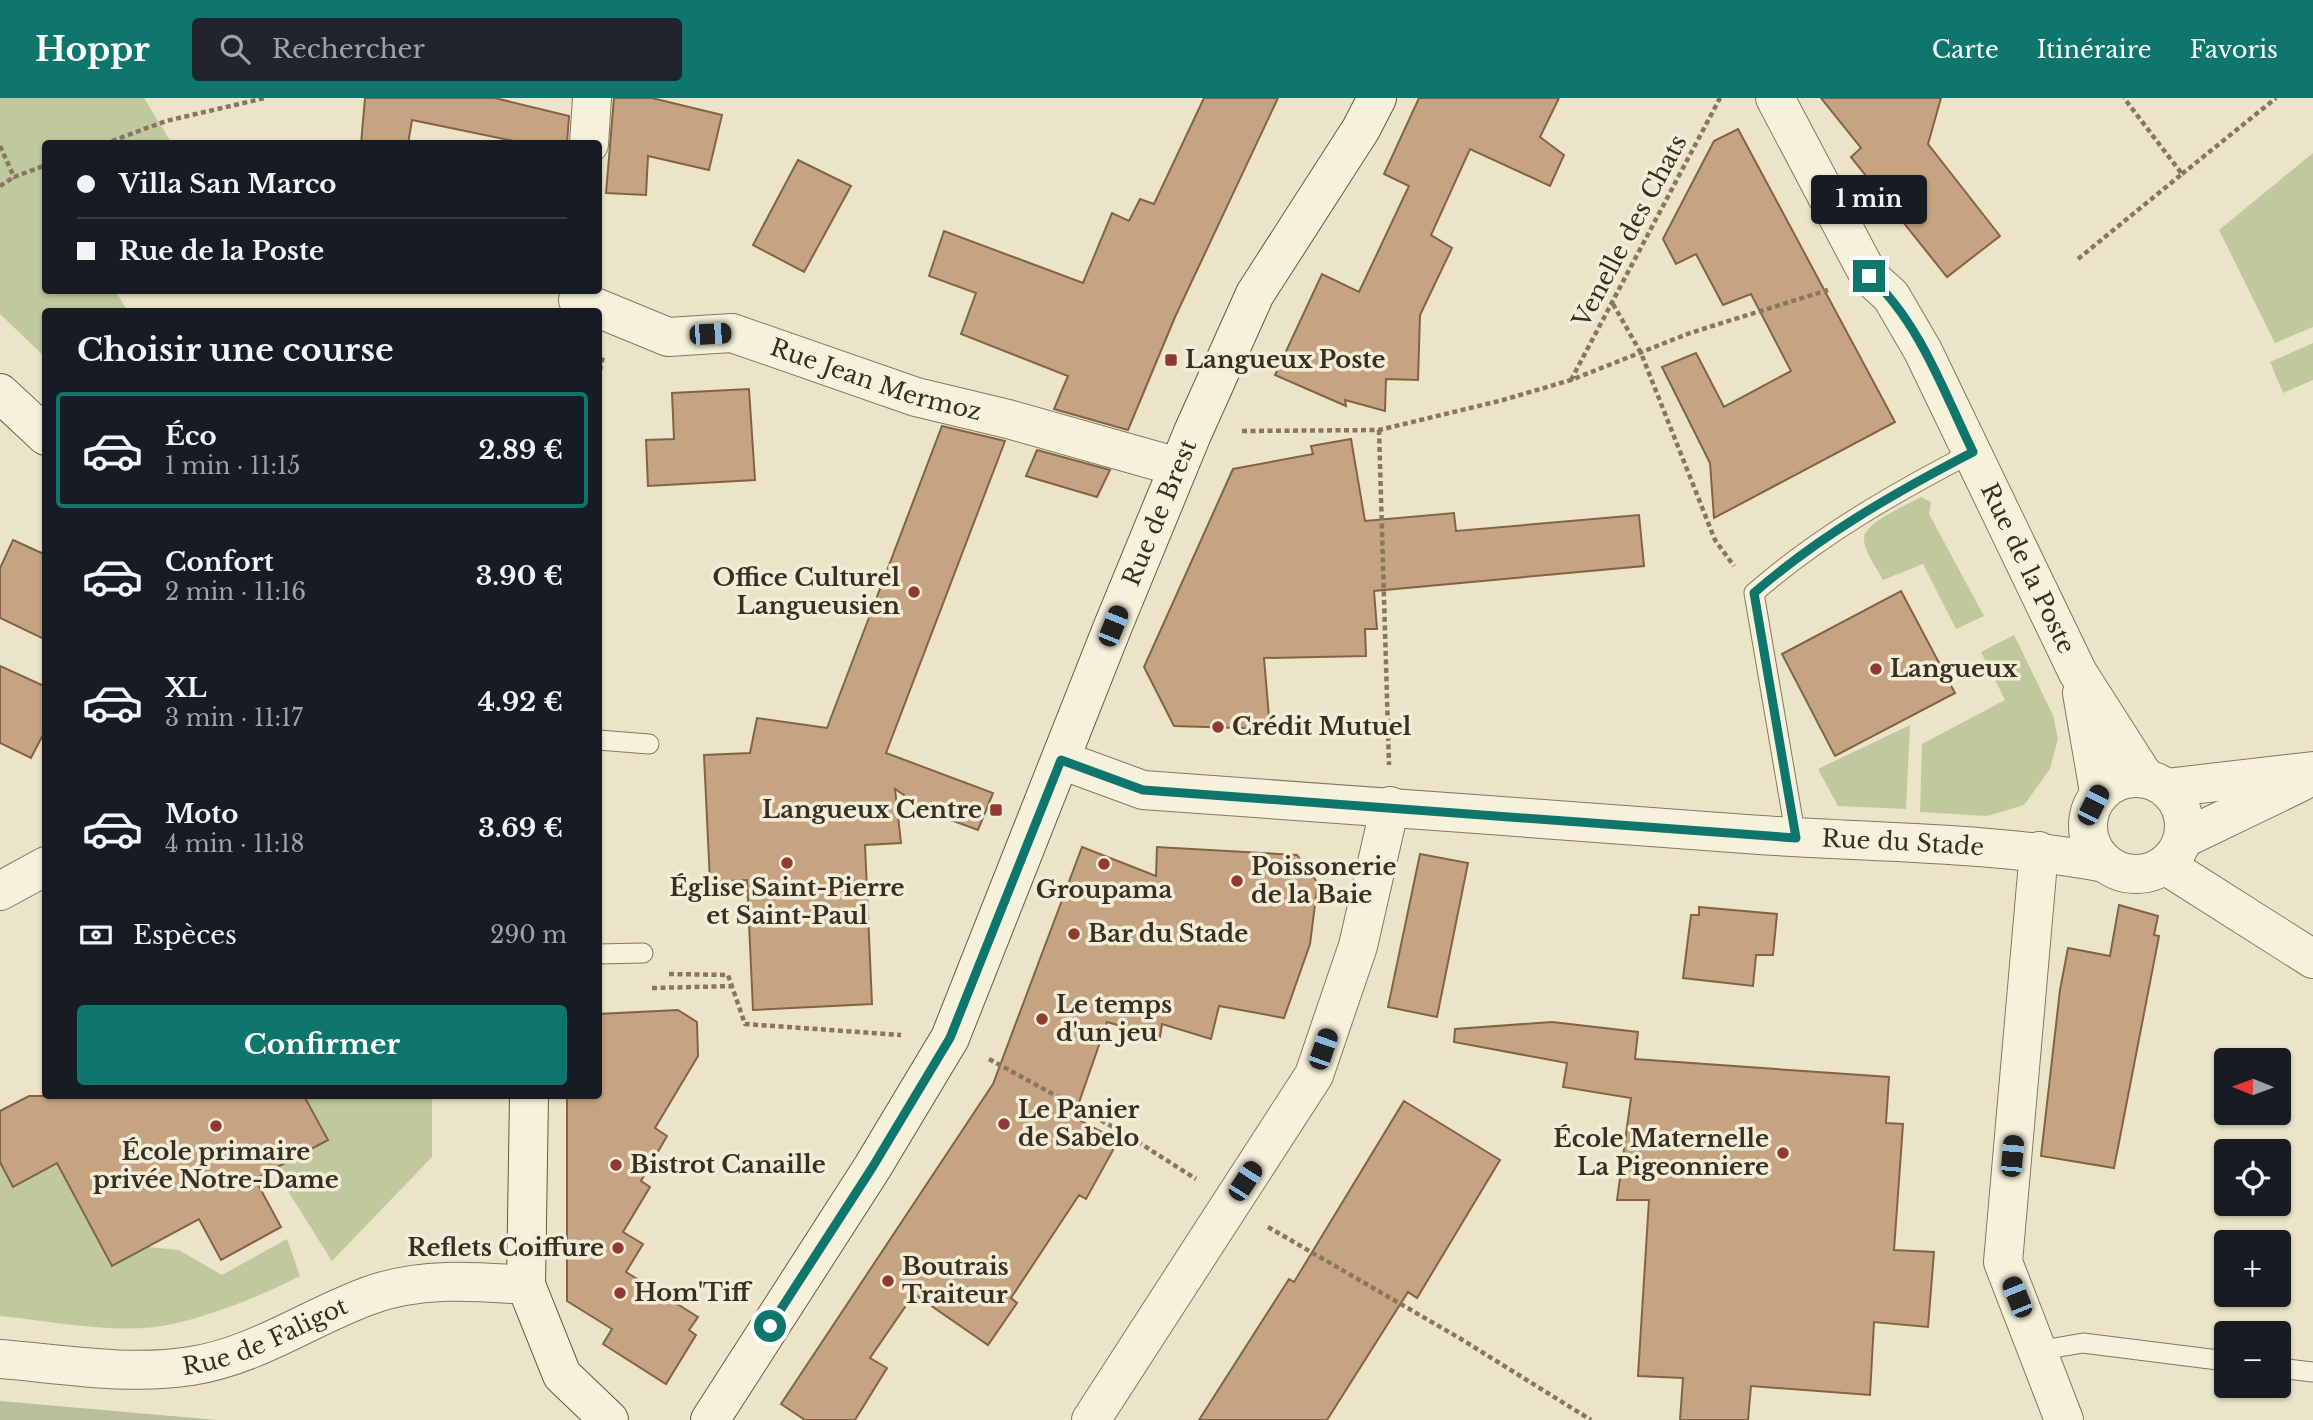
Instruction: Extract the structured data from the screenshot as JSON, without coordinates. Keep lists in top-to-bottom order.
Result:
{
  "streets": {
    "street": [
      "Rue Jean Mermoz",
      "Rue de Brest",
      "Rue de la Poste",
      "Rue du Stade",
      "Rue de Faligot"
    ],
    "path": ["Venelle des Chats"]
  },
  "crossings": [
    ["Rue Jean Mermoz", "Rue de Brest"],
    ["Rue de Brest", "Rue du Stade"],
    ["Rue de la Poste", "Rue du Stade"]
  ],
  "places": {
    "transit": ["Langueux Poste", "Langueux Centre"],
    "other": [
      "Office Culturel Langueusien",
      "Langueux",
      "Crédit Mutuel",
      "Église Saint-Pierre et Saint-Paul",
      "Groupama",
      "Poissonerie de la Baie",
      "Bar du Stade",
      "Le temps d'un jeu",
      "Le Panier de Sabelo",
      "École primaire privée Notre-Dame",
      "École Maternelle La Pigeonniere",
      "Bistrot Canaille",
      "Reflets Coiffure",
      "Boutrais Traiteur",
      "Hom'Tiff"
    ]
  },
  "north": "left",
  "page": {
    "header": "Hoppr",
    "search": "Rechercher",
    "nav": ["Carte", "Itinéraire", "Favoris"],
    "banner": ["Villa San Marco", "Rue de la Poste"],
    "bubble": "1 min",
    "heading": "Choisir une course",
    "list": [
      {
        "name": "Éco",
        "note": "1 min · 11:15",
        "value": "2.89 €"
      },
      {
        "name": "Confort",
        "note": "2 min · 11:16",
        "value": "3.90 €"
      },
      {
        "name": "XL",
        "note": "3 min · 11:17",
        "value": "4.92 €"
      },
      {
        "name": "Moto",
        "note": "4 min · 11:18",
        "value": "3.69 €"
      }
    ],
    "pay": ["Espèces", "290 m"],
    "buttons": "Confirmer",
    "map_buttons": ["+", "−"]
  }
}
